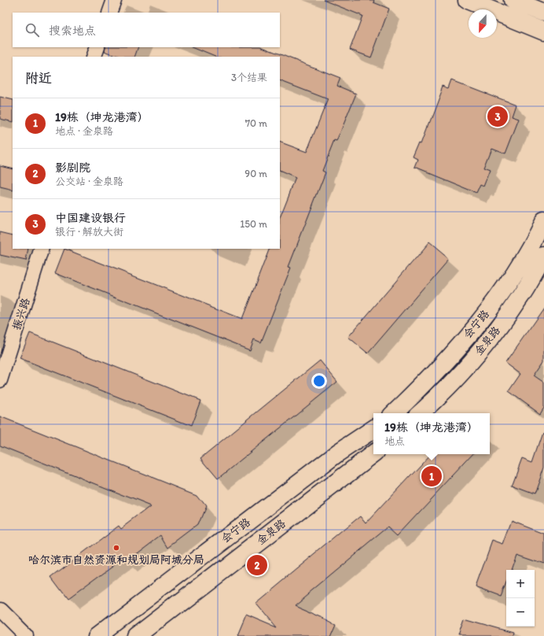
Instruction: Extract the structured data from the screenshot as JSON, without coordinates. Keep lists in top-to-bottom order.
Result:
{
  "streets": {
    "main road": ["会宁路", "金泉路"],
    "street": ["振兴路"]
  },
  "places": ["哈尔滨市自然资源和规划局阿城分局"],
  "north": "bottom",
  "page": {
    "search": "搜索地点",
    "heading": ["附近", "3个结果"],
    "list": [
      {
        "mark": "1",
        "name": "19栋（坤龙港湾）",
        "note": "地点 · 金泉路",
        "value": "70 m"
      },
      {
        "mark": "2",
        "name": "影剧院",
        "note": "公交站 · 金泉路",
        "value": "90 m"
      },
      {
        "mark": "3",
        "name": "中国建设银行",
        "note": "银行 · 解放大街",
        "value": "150 m"
      }
    ],
    "pins": ["3", "1", "2"],
    "popup": ["19栋（坤龙港湾）", "地点"],
    "map_buttons": ["+", "−"]
  }
}
